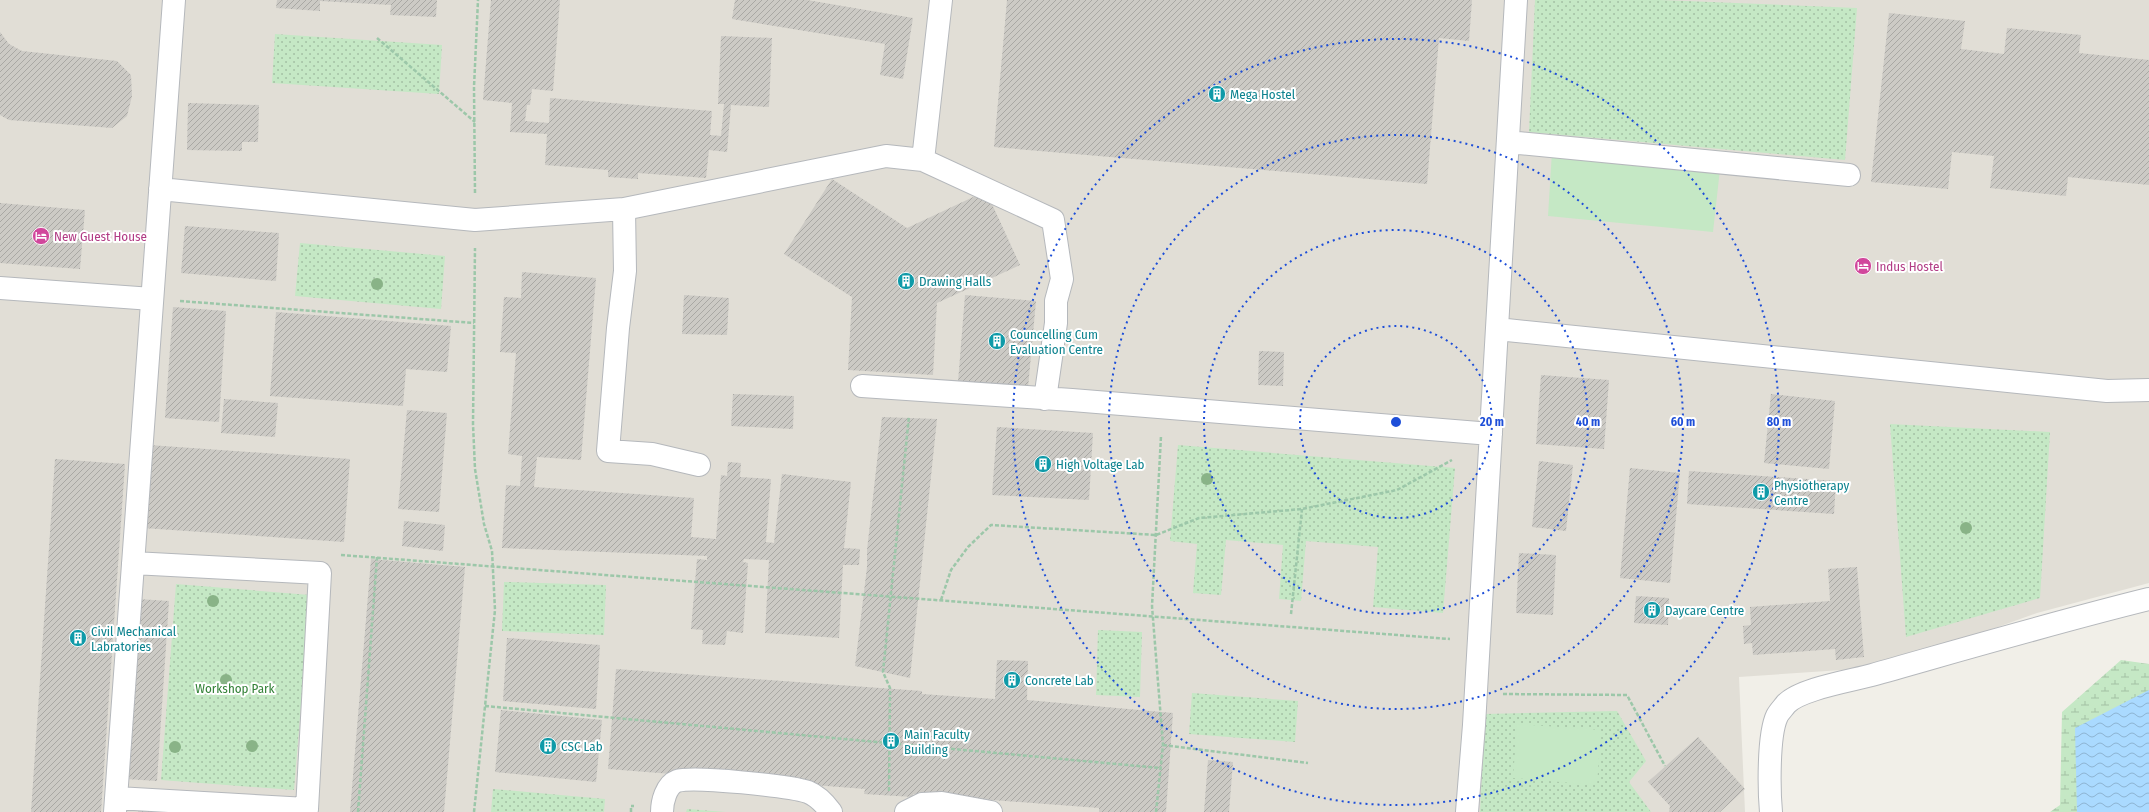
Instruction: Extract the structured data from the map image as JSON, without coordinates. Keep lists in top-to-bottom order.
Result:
{
  "parks": ["Workshop Park"],
  "places": {
    "building": [
      "Mega Hostel",
      "Drawing Halls",
      "Councelling Cum Evaluation Centre",
      "High Voltage Lab",
      "Physiotherapy Centre",
      "Daycare Centre",
      "Civil Mechanical Labratories",
      "Concrete Lab",
      "Main Faculty Building",
      "CSC Lab"
    ],
    "hotel": ["New Guest House", "Indus Hostel"]
  },
  "rings": [
    "20 m",
    "40 m",
    "60 m",
    "80 m"
  ]
}
